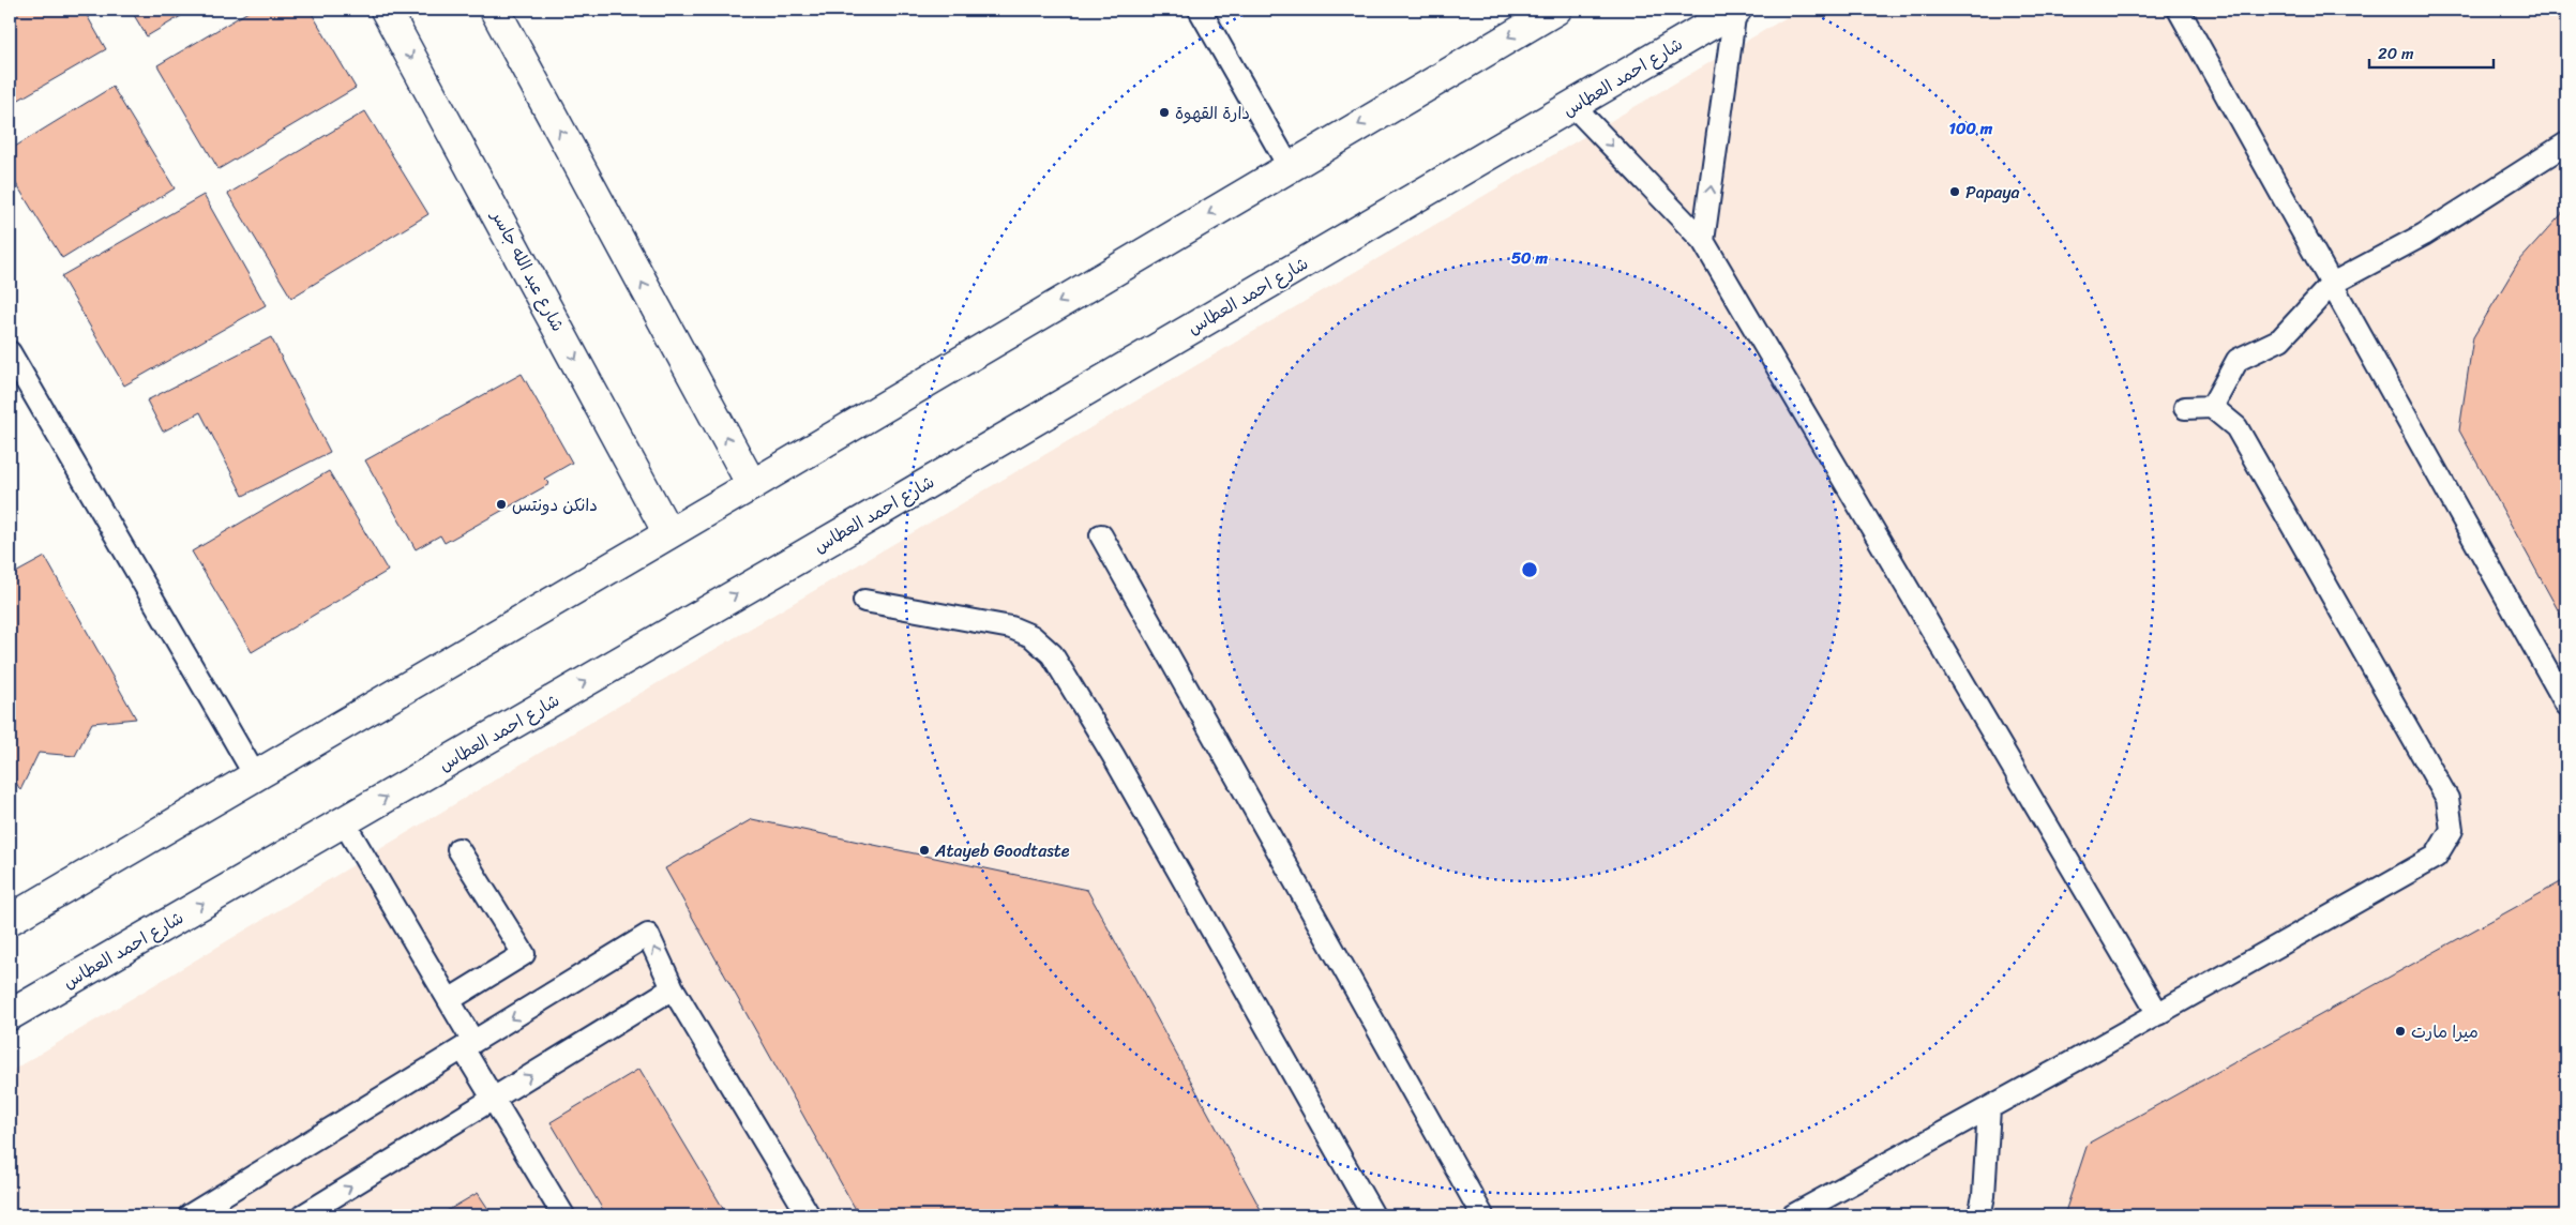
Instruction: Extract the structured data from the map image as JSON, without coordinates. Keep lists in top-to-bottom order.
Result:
{
  "streets": {
    "street": ["شارع احمد العطاس", "شارع عبد الله جاسر"]
  },
  "places": [
    "دارة القهوة",
    "Papaya",
    "دانكن دونتس",
    "Atayeb Goodtaste",
    "ميرا مارت"
  ],
  "scale_bar": "20 m",
  "rings": ["100 m", "50 m"]
}
